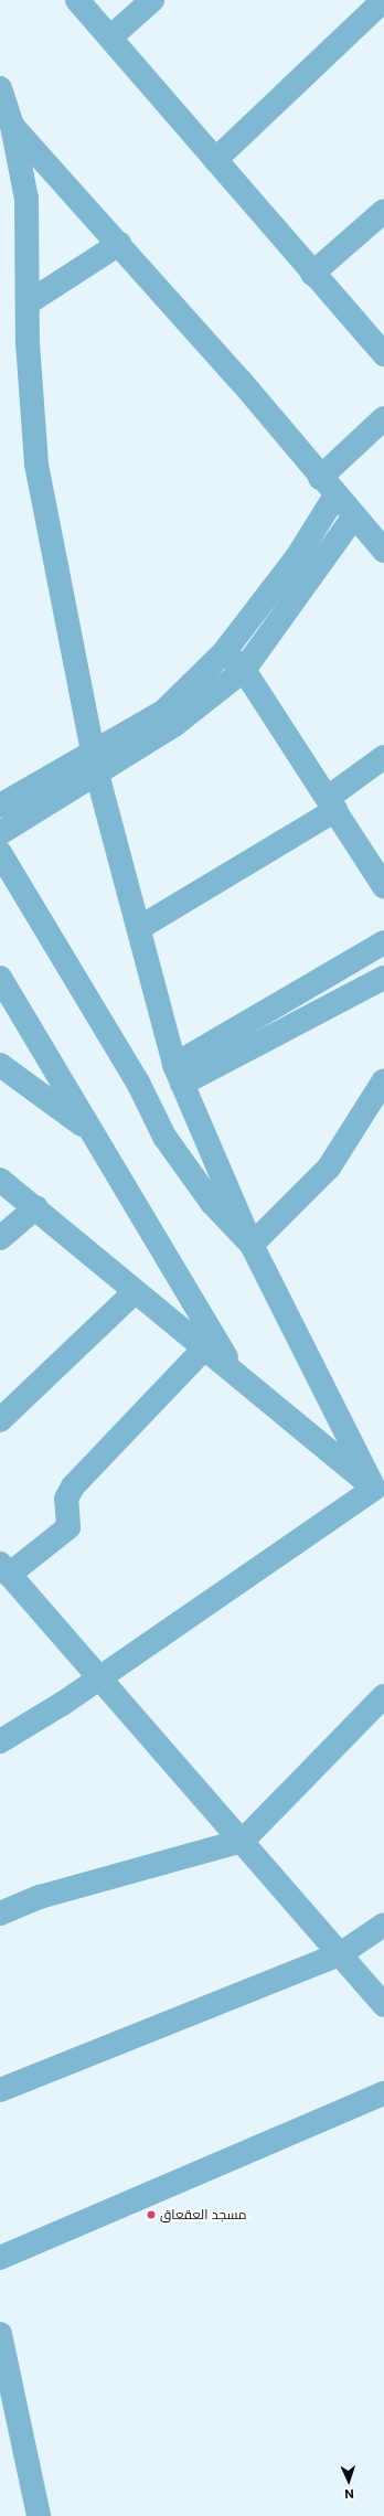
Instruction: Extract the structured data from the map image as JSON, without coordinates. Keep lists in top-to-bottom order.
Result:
{
  "places": ["مسجد العقعاق"],
  "north": "bottom"
}
